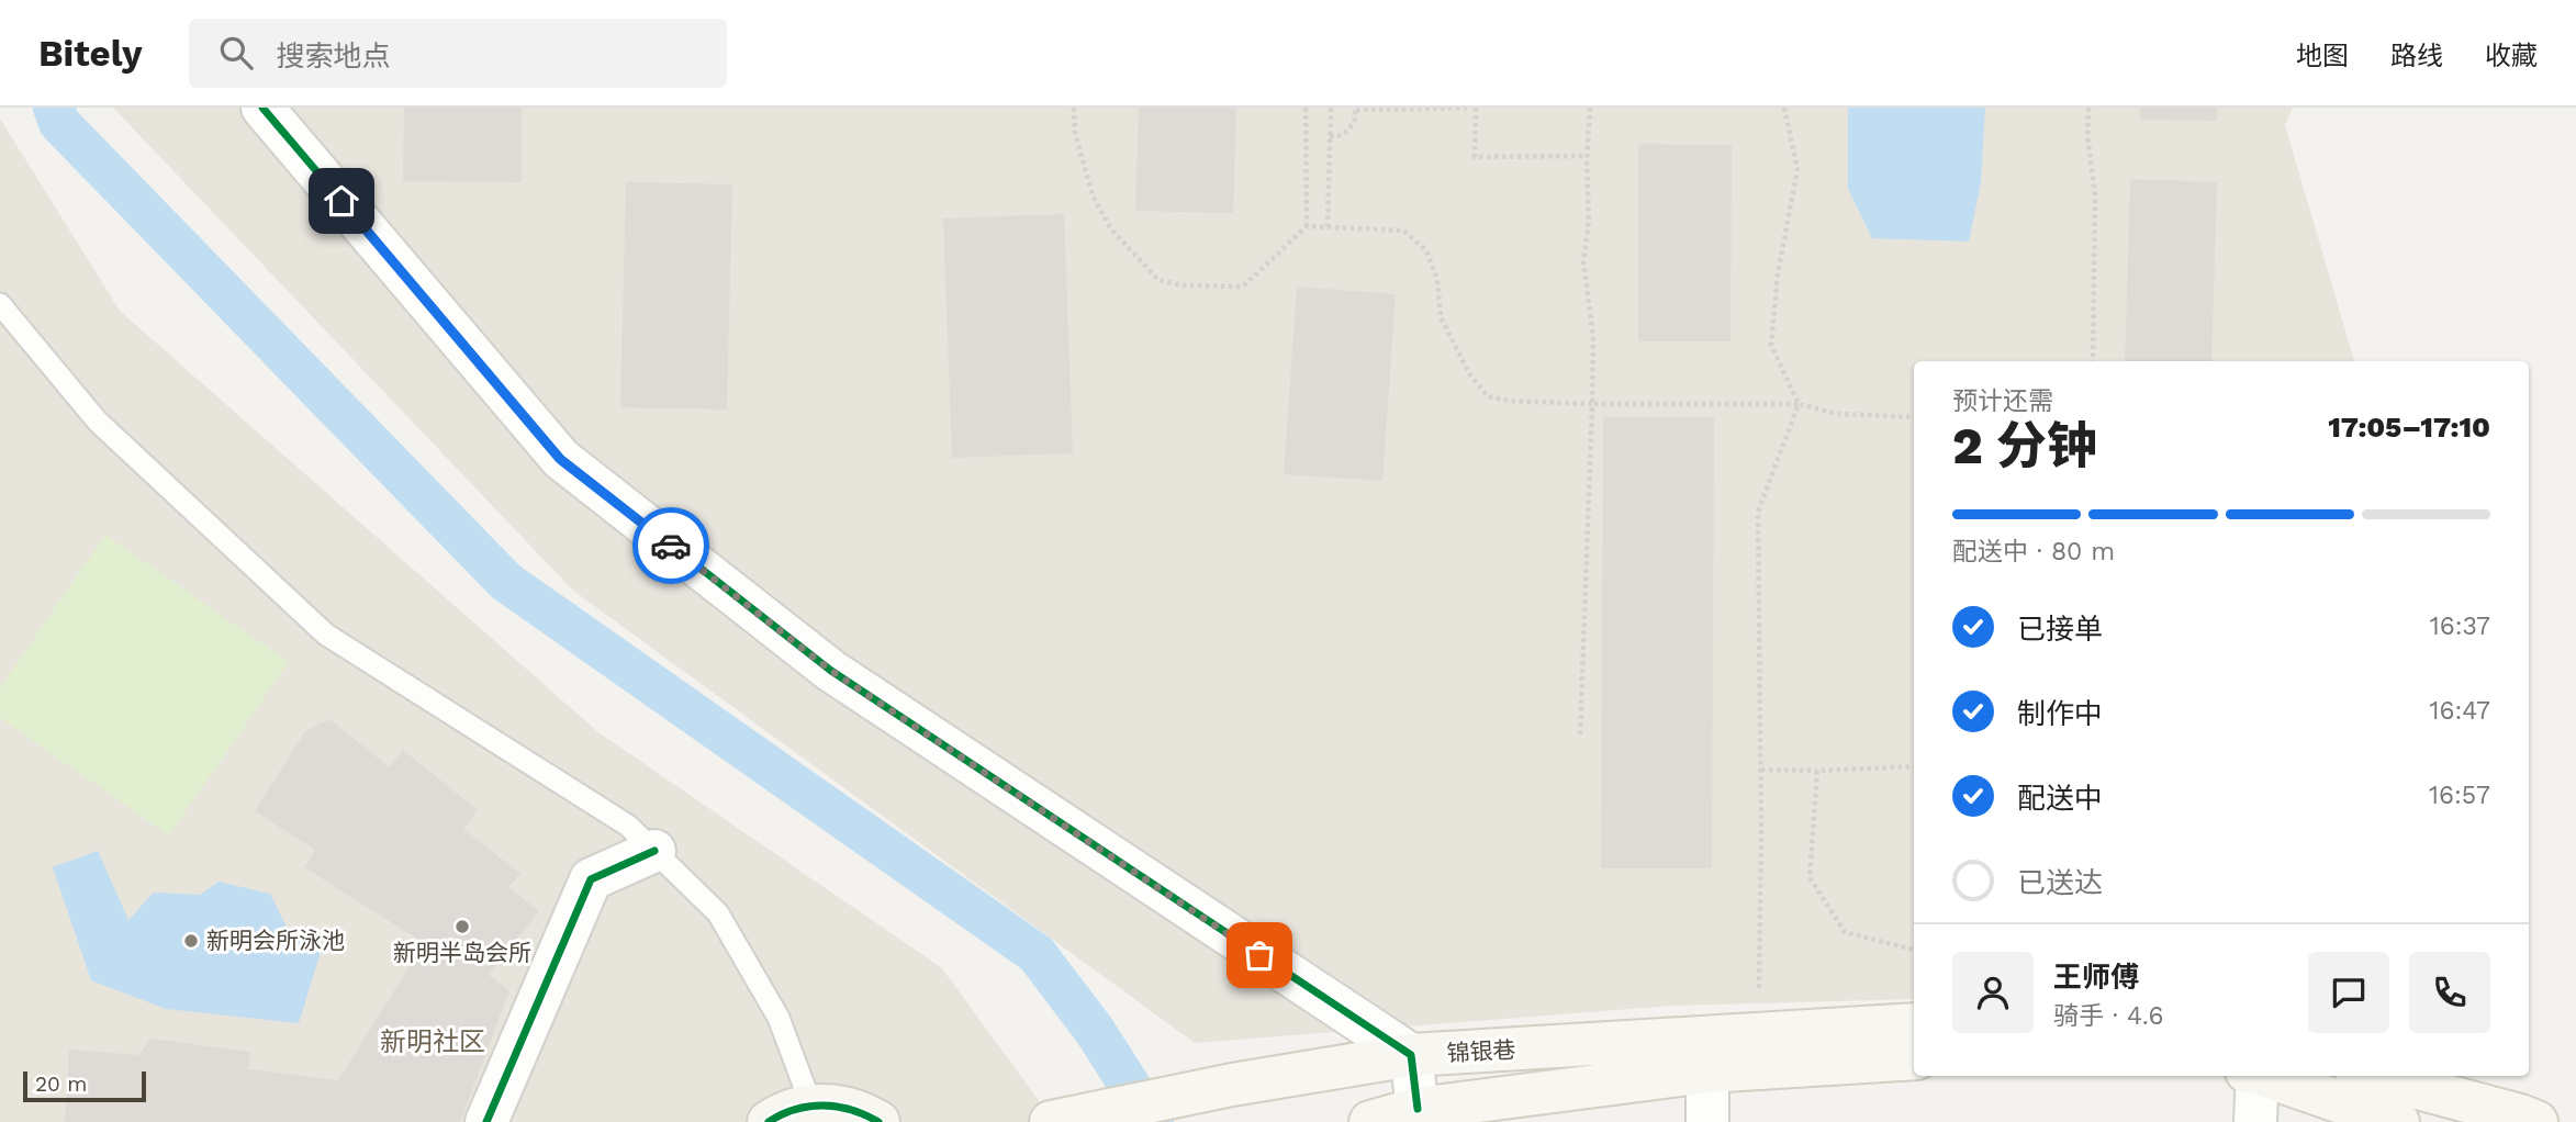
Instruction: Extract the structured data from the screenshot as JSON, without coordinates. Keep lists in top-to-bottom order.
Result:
{
  "streets": {
    "main road": ["锦银巷"]
  },
  "districts": ["新明社区"],
  "places": ["新明半岛会所", "新明会所泳池"],
  "scale_bar": "20 m",
  "page": {
    "header": "Bitely",
    "search": "搜索地点",
    "nav": ["地图", "路线", "收藏"],
    "heading": ["2 分钟", "预计还需", "17:05–17:10"],
    "panel": ["王师傅", "骑手 · 4.6"],
    "bar": "配送中 · 80 m",
    "list": [
      ["已接单", "16:37"],
      ["制作中", "16:47"],
      ["配送中", "16:57"],
      "已送达"
    ],
    "scale": "20 m"
  }
}
